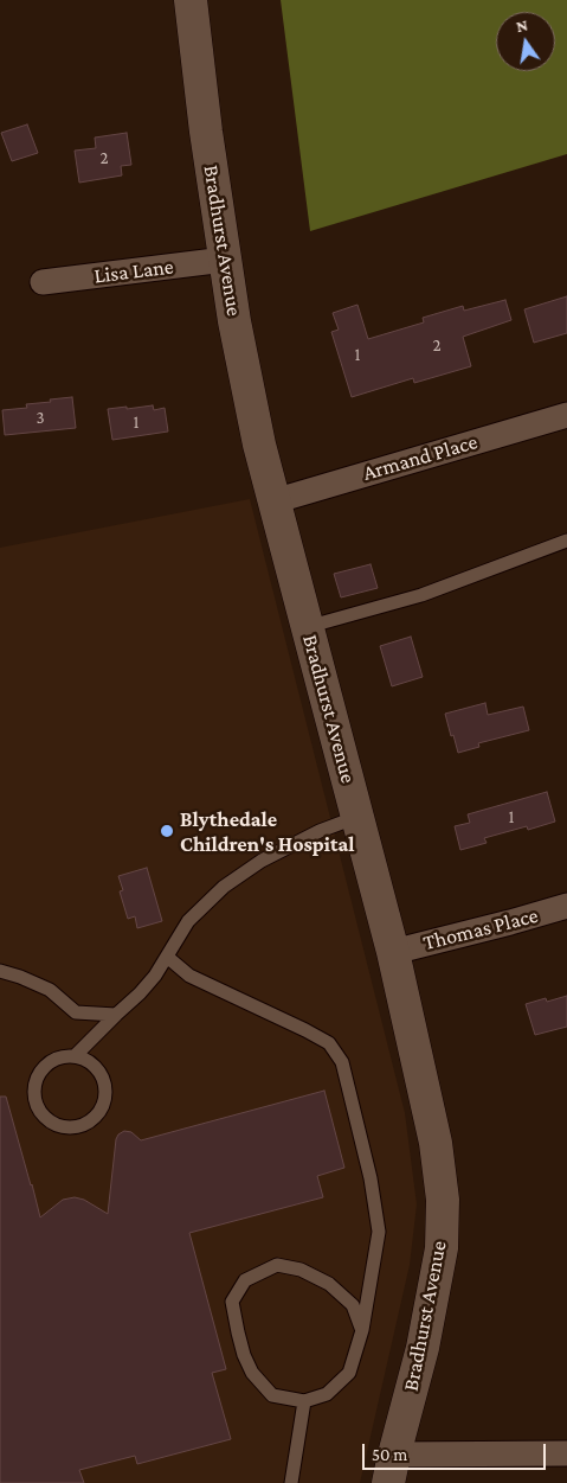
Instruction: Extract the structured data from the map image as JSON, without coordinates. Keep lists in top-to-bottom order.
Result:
{
  "streets": {
    "main road": ["Bradhurst Avenue"],
    "street": ["Lisa Lane", "Armand Place", "Thomas Place"]
  },
  "crossings": [
    ["Bradhurst Avenue", "Lisa Lane"],
    ["Bradhurst Avenue", "Armand Place"],
    ["Bradhurst Avenue", "Thomas Place"]
  ],
  "places": ["Blythedale Children's Hospital"],
  "house_numbers": [
    "2",
    "2",
    "1",
    "3",
    "1",
    "1"
  ],
  "scale_bar": "50 m",
  "north": "top"
}
